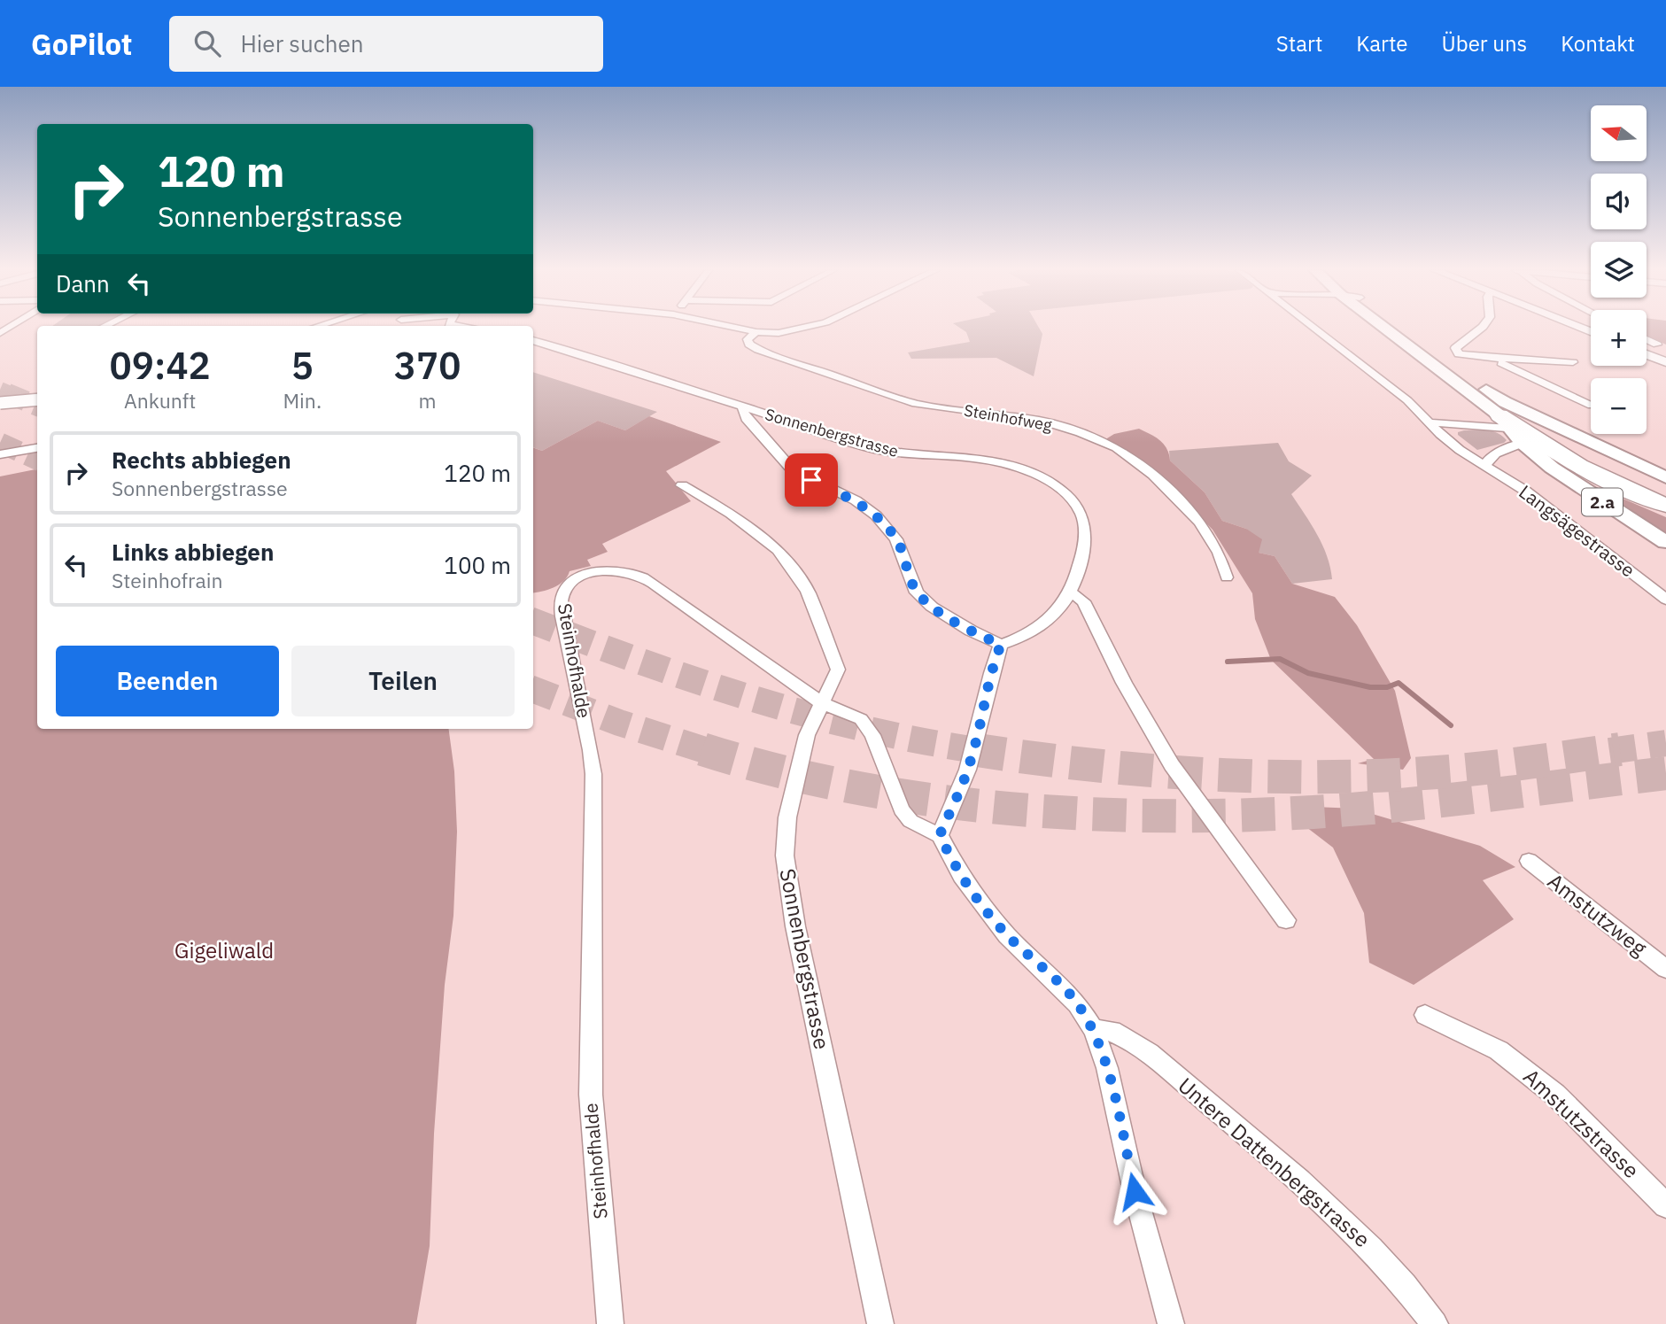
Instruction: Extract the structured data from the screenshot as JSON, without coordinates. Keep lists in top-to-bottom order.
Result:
{
  "streets": {
    "main road": ["2.a"],
    "street": [
      "Steinhofweg",
      "Sonnenbergstrasse",
      "Langsägestrasse",
      "Steinhofhalde",
      "Amstutzweg",
      "Amstutzstrasse",
      "Untere Dattenbergstrasse"
    ]
  },
  "crossings": [
    ["Sonnenbergstrasse", "Steinhofhalde"]
  ],
  "parks": ["Gigeliwald"],
  "north": "left",
  "page": {
    "header": "GoPilot",
    "search": "Hier suchen",
    "nav": [
      "Start",
      "Karte",
      "Über uns",
      "Kontakt"
    ],
    "map_buttons": ["+", "−"],
    "turn": ["120 m", "Sonnenbergstrasse"],
    "then": "Dann",
    "eta": [
      "09:42",
      "Ankunft",
      "5",
      "Min.",
      "370",
      "m"
    ],
    "list": [
      {
        "name": "Rechts abbiegen",
        "note": "Sonnenbergstrasse",
        "value": "120 m"
      },
      {
        "name": "Links abbiegen",
        "note": "Steinhofrain",
        "value": "100 m"
      }
    ],
    "buttons": ["Beenden", "Teilen"]
  }
}
